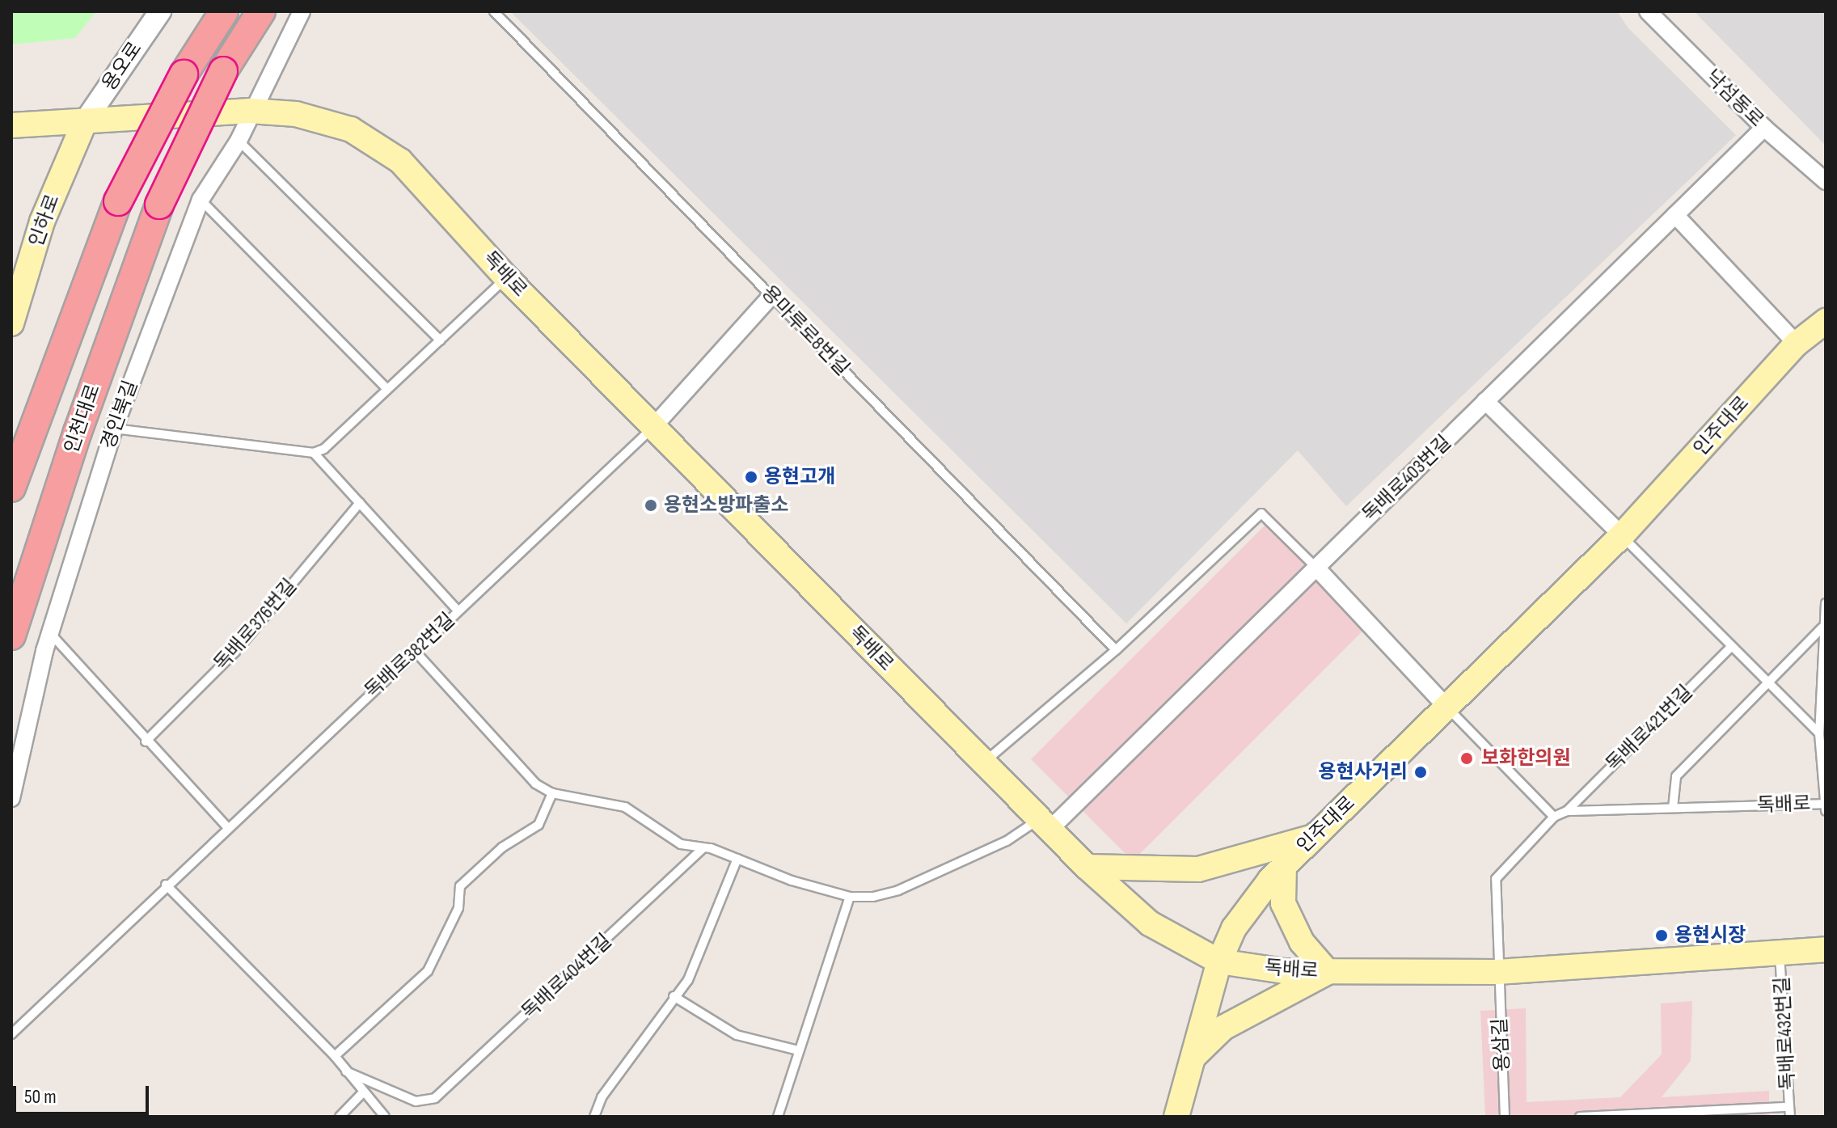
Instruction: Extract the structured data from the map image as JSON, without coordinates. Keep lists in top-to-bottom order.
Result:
{
  "streets": {
    "highway": ["인천대로"],
    "main road": ["인하로", "독배로", "인주대로"],
    "street": [
      "용오로",
      "낙섬동로",
      "경인북길",
      "독배로403번길"
    ],
    "lane": [
      "용마루로8번길",
      "독배로376번길",
      "독배로382번길",
      "독배로421번길",
      "독배로404번길",
      "독배로432번길",
      "용삼길"
    ]
  },
  "crossings": [
    ["용오로", "인하로"],
    ["용오로", "독배로"],
    ["낙섬동로", "독배로403번길"],
    ["인하로", "독배로"],
    ["독배로", "경인북길"],
    ["독배로", "인주대로"],
    ["독배로", "독배로403번길"],
    ["독배로", "독배로382번길"],
    ["독배로", "독배로421번길"],
    ["독배로", "독배로432번길"],
    ["독배로", "용삼길"],
    ["독배로421번길", "용삼길"]
  ],
  "places": [
    "용현고개",
    "용현소방파출소",
    "보화한의원",
    "용현사거리",
    "용현시장"
  ],
  "scale_bar": "50 m"
}
